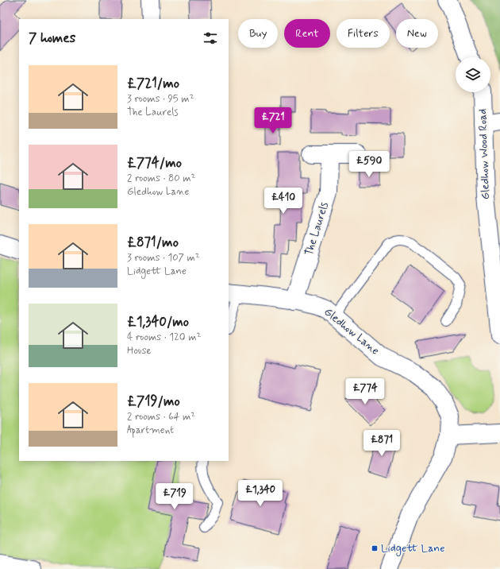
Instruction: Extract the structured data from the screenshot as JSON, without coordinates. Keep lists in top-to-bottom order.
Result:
{
  "streets": {
    "street": ["Gledhow Wood Road", "The Laurels", "Gledhow Lane"]
  },
  "crossings": [
    ["The Laurels", "Gledhow Lane"]
  ],
  "places": {
    "transit": ["Lidgett Lane"]
  },
  "page": {
    "chip": [
      "Buy",
      "Rent",
      "Filters",
      "New"
    ],
    "heading": "7 homes",
    "list": [
      {
        "name": "£721/mo",
        "note": "3 rooms · 95 m² · The Laurels"
      },
      {
        "name": "£774/mo",
        "note": "2 rooms · 80 m² · Gledhow Lane"
      },
      {
        "name": "£871/mo",
        "note": "3 rooms · 107 m² · Lidgett Lane"
      },
      {
        "name": "£1,340/mo",
        "note": "4 rooms · 120 m² · House"
      },
      {
        "name": "£719/mo",
        "note": "2 rooms · 64 m² · Apartment"
      }
    ],
    "price": [
      "£721",
      "£590",
      "£410",
      "£774",
      "£871",
      "£1,340",
      "£719"
    ]
  }
}
